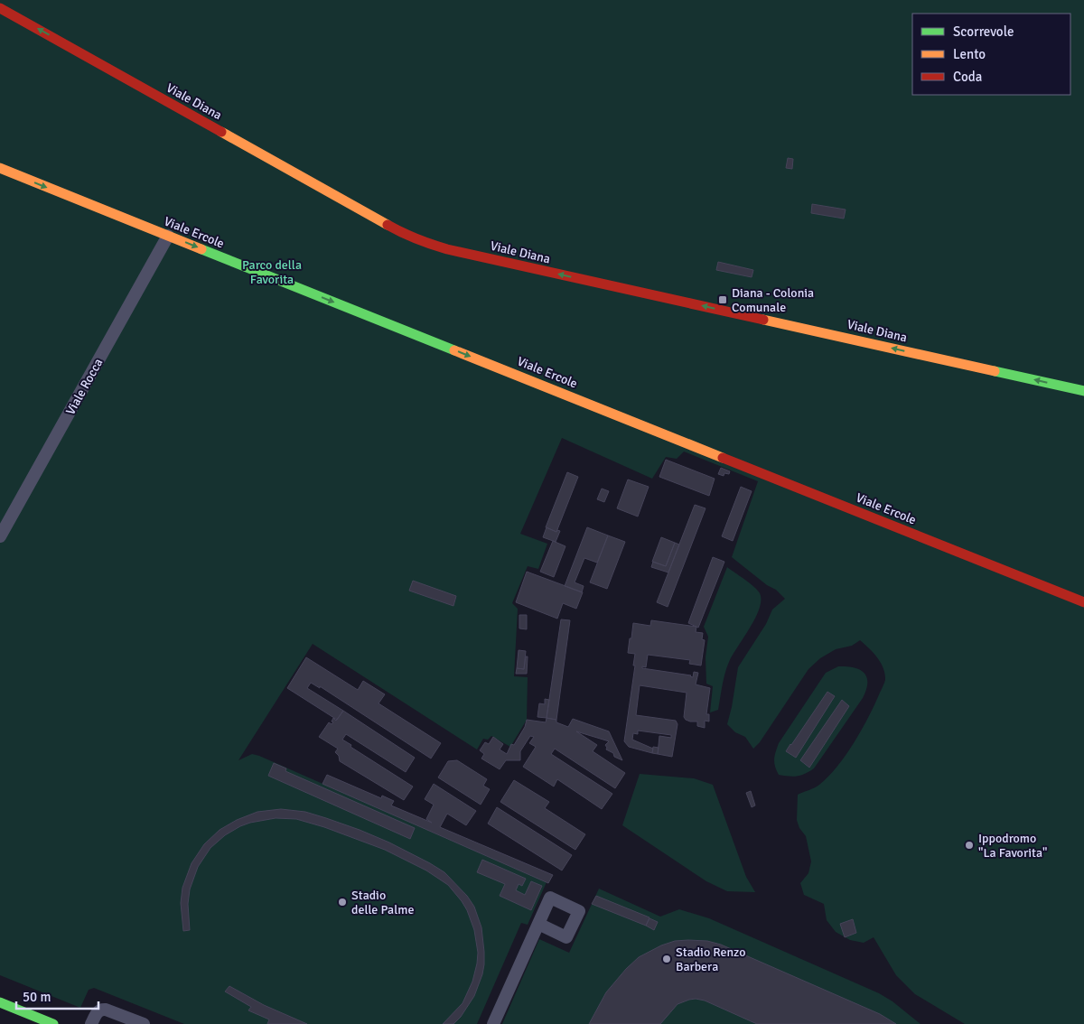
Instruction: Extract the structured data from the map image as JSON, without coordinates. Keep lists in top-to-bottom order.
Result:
{
  "streets": {
    "street": ["Viale Diana", "Viale Ercole", "Viale Rocca"]
  },
  "crossings": [
    ["Viale Ercole", "Viale Rocca"]
  ],
  "one_way": ["Viale Diana", "Viale Ercole"],
  "parks": ["Parco della Favorita"],
  "places": {
    "transit": ["Diana - Colonia Comunale"],
    "other": ["Ippodromo \"La Favorita\"", "Stadio delle Palme", "Stadio Renzo Barbera"]
  },
  "legend": ["Scorrevole", "Lento", "Coda"],
  "scale_bar": "50 m"
}
